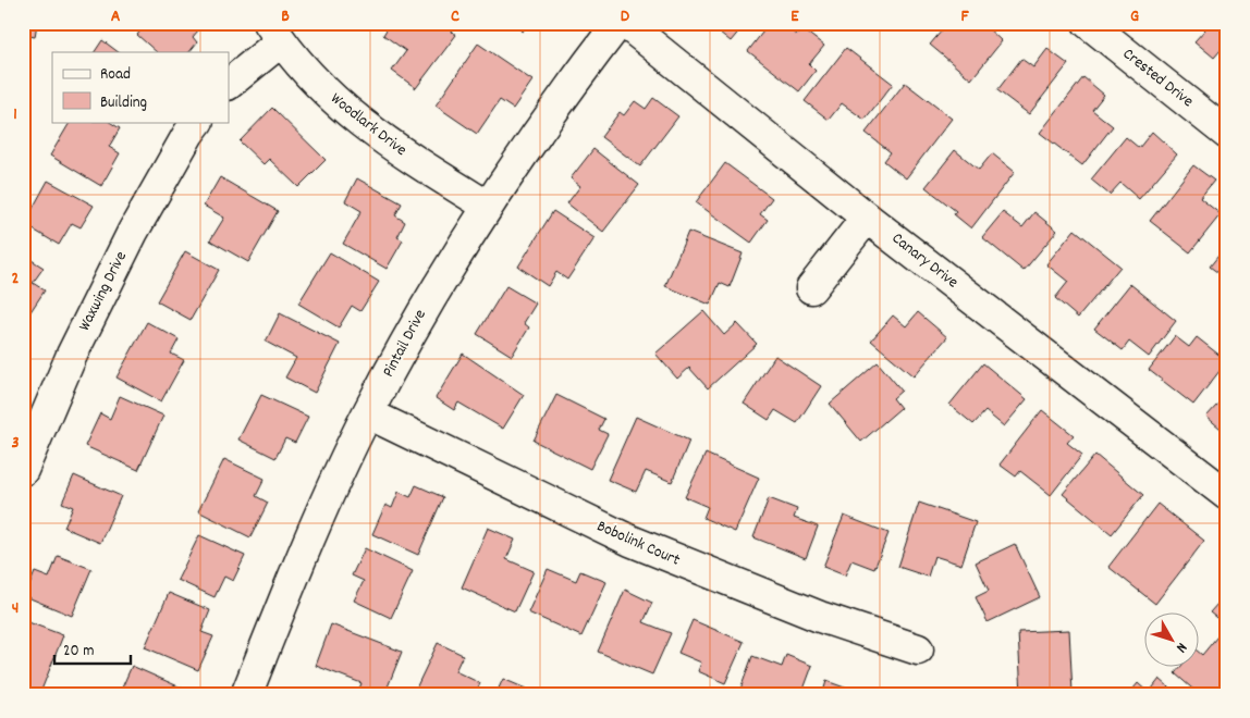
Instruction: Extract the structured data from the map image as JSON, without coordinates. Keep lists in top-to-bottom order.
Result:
{
  "streets": {
    "street": [
      "Crested Drive",
      "Woodlark Drive",
      "Canary Drive",
      "Waxwing Drive",
      "Pintail Drive",
      "Bobolink Court"
    ]
  },
  "crossings": [
    ["Woodlark Drive", "Pintail Drive"],
    ["Pintail Drive", "Bobolink Court"]
  ],
  "legend": ["Road", "Building"],
  "scale_bar": "20 m",
  "north": "bottom right",
  "grid": {
    "columns": [
      "A",
      "B",
      "C",
      "D",
      "E",
      "F",
      "G"
    ],
    "rows": [
      "1",
      "2",
      "3",
      "4"
    ]
  }
}
